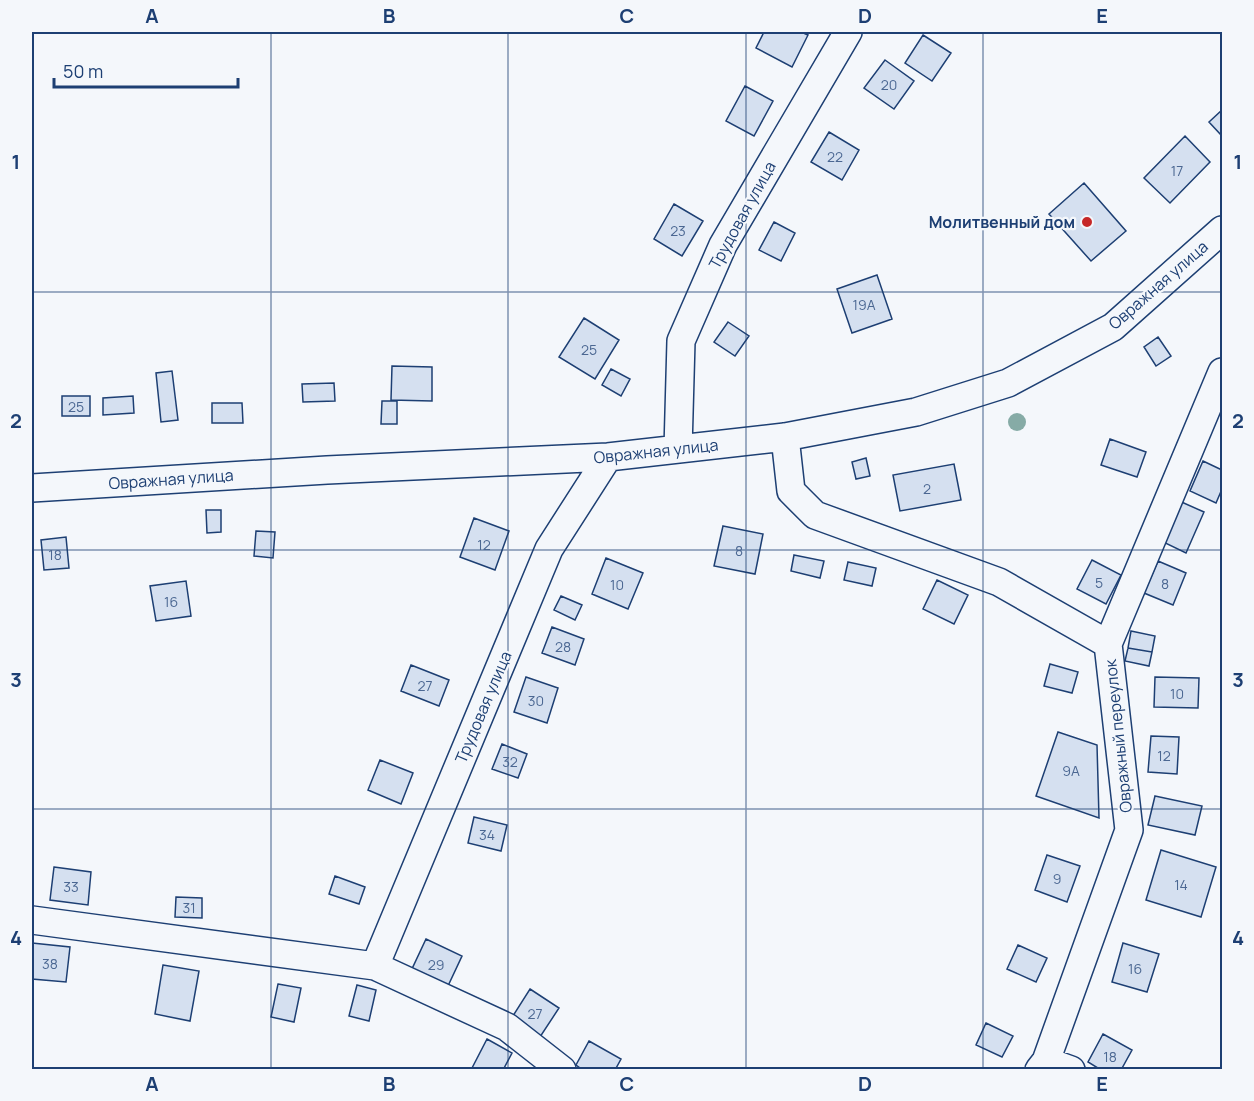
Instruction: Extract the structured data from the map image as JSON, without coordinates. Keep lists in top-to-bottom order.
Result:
{
  "streets": {
    "street": ["Трудовая улица", "Овражная улица", "Овражный переулок"]
  },
  "crossings": [
    ["Трудовая улица", "Овражная улица"]
  ],
  "places": ["Молитвенный дом"],
  "house_numbers": [
    "20",
    "22",
    "17",
    "23",
    "19А",
    "25",
    "25",
    "2",
    "12",
    "8",
    "18",
    "5",
    "8",
    "10",
    "16",
    "28",
    "27",
    "10",
    "30",
    "12",
    "32",
    "9А",
    "34",
    "9",
    "14",
    "33",
    "31",
    "38",
    "29",
    "16",
    "27",
    "18"
  ],
  "scale_bar": "50 m",
  "grid": {
    "columns": [
      "A",
      "B",
      "C",
      "D",
      "E"
    ],
    "rows": [
      "1",
      "2",
      "3",
      "4"
    ]
  }
}
